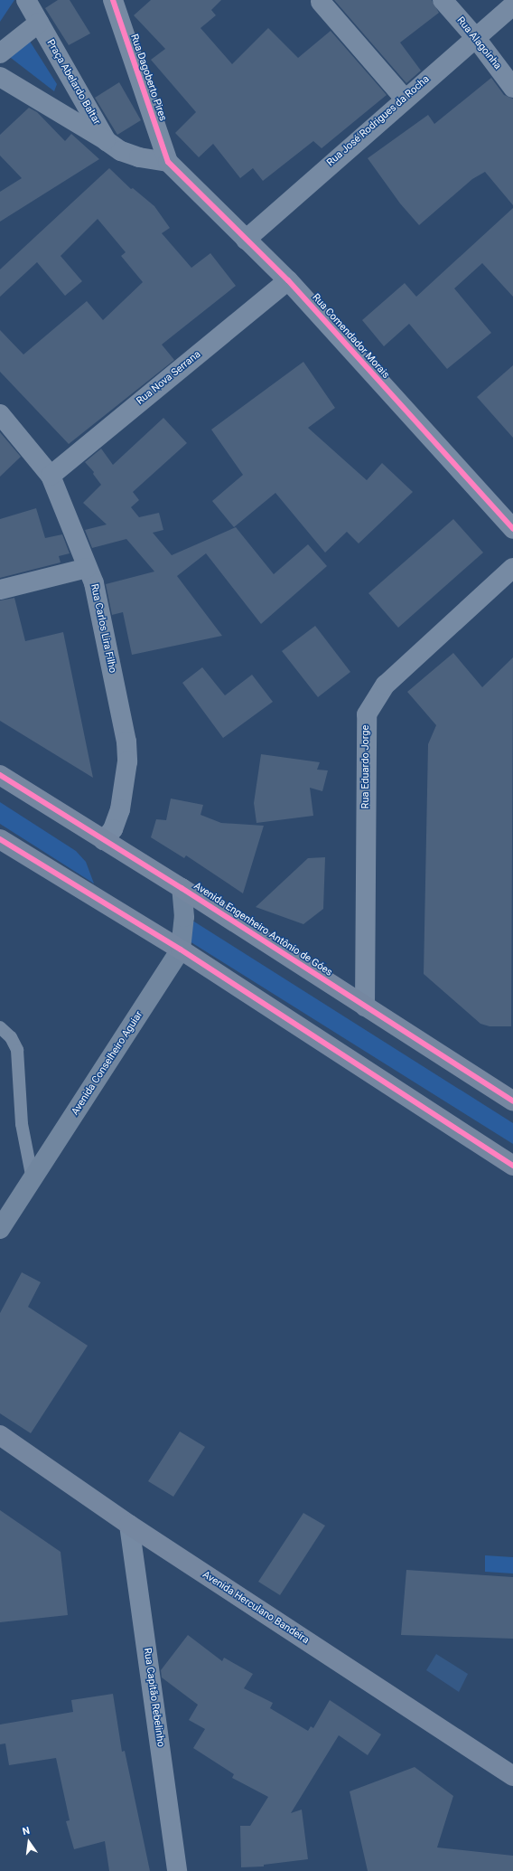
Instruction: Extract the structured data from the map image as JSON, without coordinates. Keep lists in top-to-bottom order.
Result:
{
  "streets": {
    "main road": ["Avenida Engenheiro Antônio de Góes", "Avenida Conselheiro Aguiar", "Avenida Herculano Bandeira"],
    "street": [
      "Rua Alagoinha",
      "Rua Dagoberto Pires",
      "Praça Abelardo Baltar",
      "Rua José Rodrigues da Rocha",
      "Rua Comendador Morais",
      "Rua Nova Serrana",
      "Rua Carlos Lira Filho",
      "Rua Eduardo Jorge",
      "Rua Capitão Rebelinho"
    ]
  },
  "crossings": [
    ["Rua Alagoinha", "Rua José Rodrigues da Rocha"],
    ["Rua Dagoberto Pires", "Praça Abelardo Baltar"],
    ["Rua Dagoberto Pires", "Rua Comendador Morais"],
    ["Praça Abelardo Baltar", "Rua Comendador Morais"],
    ["Rua José Rodrigues da Rocha", "Rua Comendador Morais"],
    ["Rua Comendador Morais", "Rua Nova Serrana"],
    ["Rua Nova Serrana", "Rua Carlos Lira Filho"],
    ["Rua Carlos Lira Filho", "Avenida Engenheiro Antônio de Góes"],
    ["Rua Eduardo Jorge", "Avenida Engenheiro Antônio de Góes"],
    ["Avenida Engenheiro Antônio de Góes", "Avenida Conselheiro Aguiar"],
    ["Avenida Herculano Bandeira", "Rua Capitão Rebelinho"]
  ],
  "north": "top"
}
